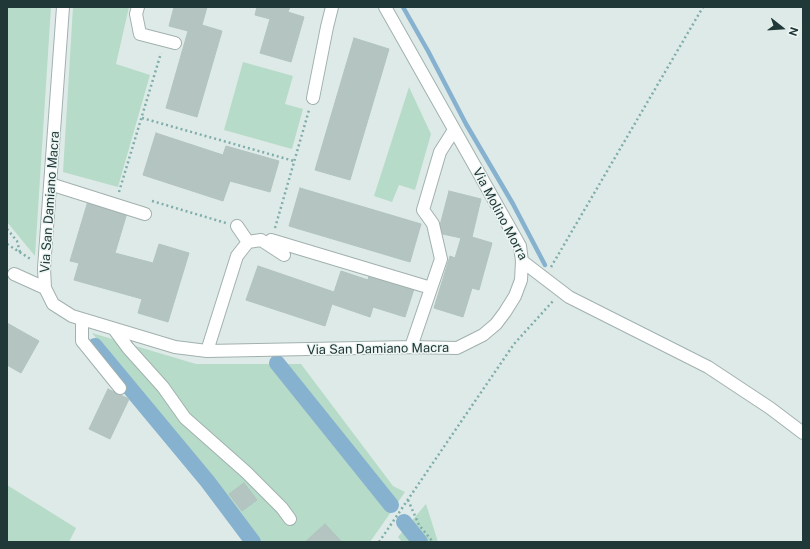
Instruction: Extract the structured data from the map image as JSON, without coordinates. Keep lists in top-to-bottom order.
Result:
{
  "streets": {
    "street": ["Via San Damiano Macra", "Via Molino Morra"]
  },
  "crossings": [
    ["Via San Damiano Macra", "Via Molino Morra"]
  ],
  "north": "right"
}
